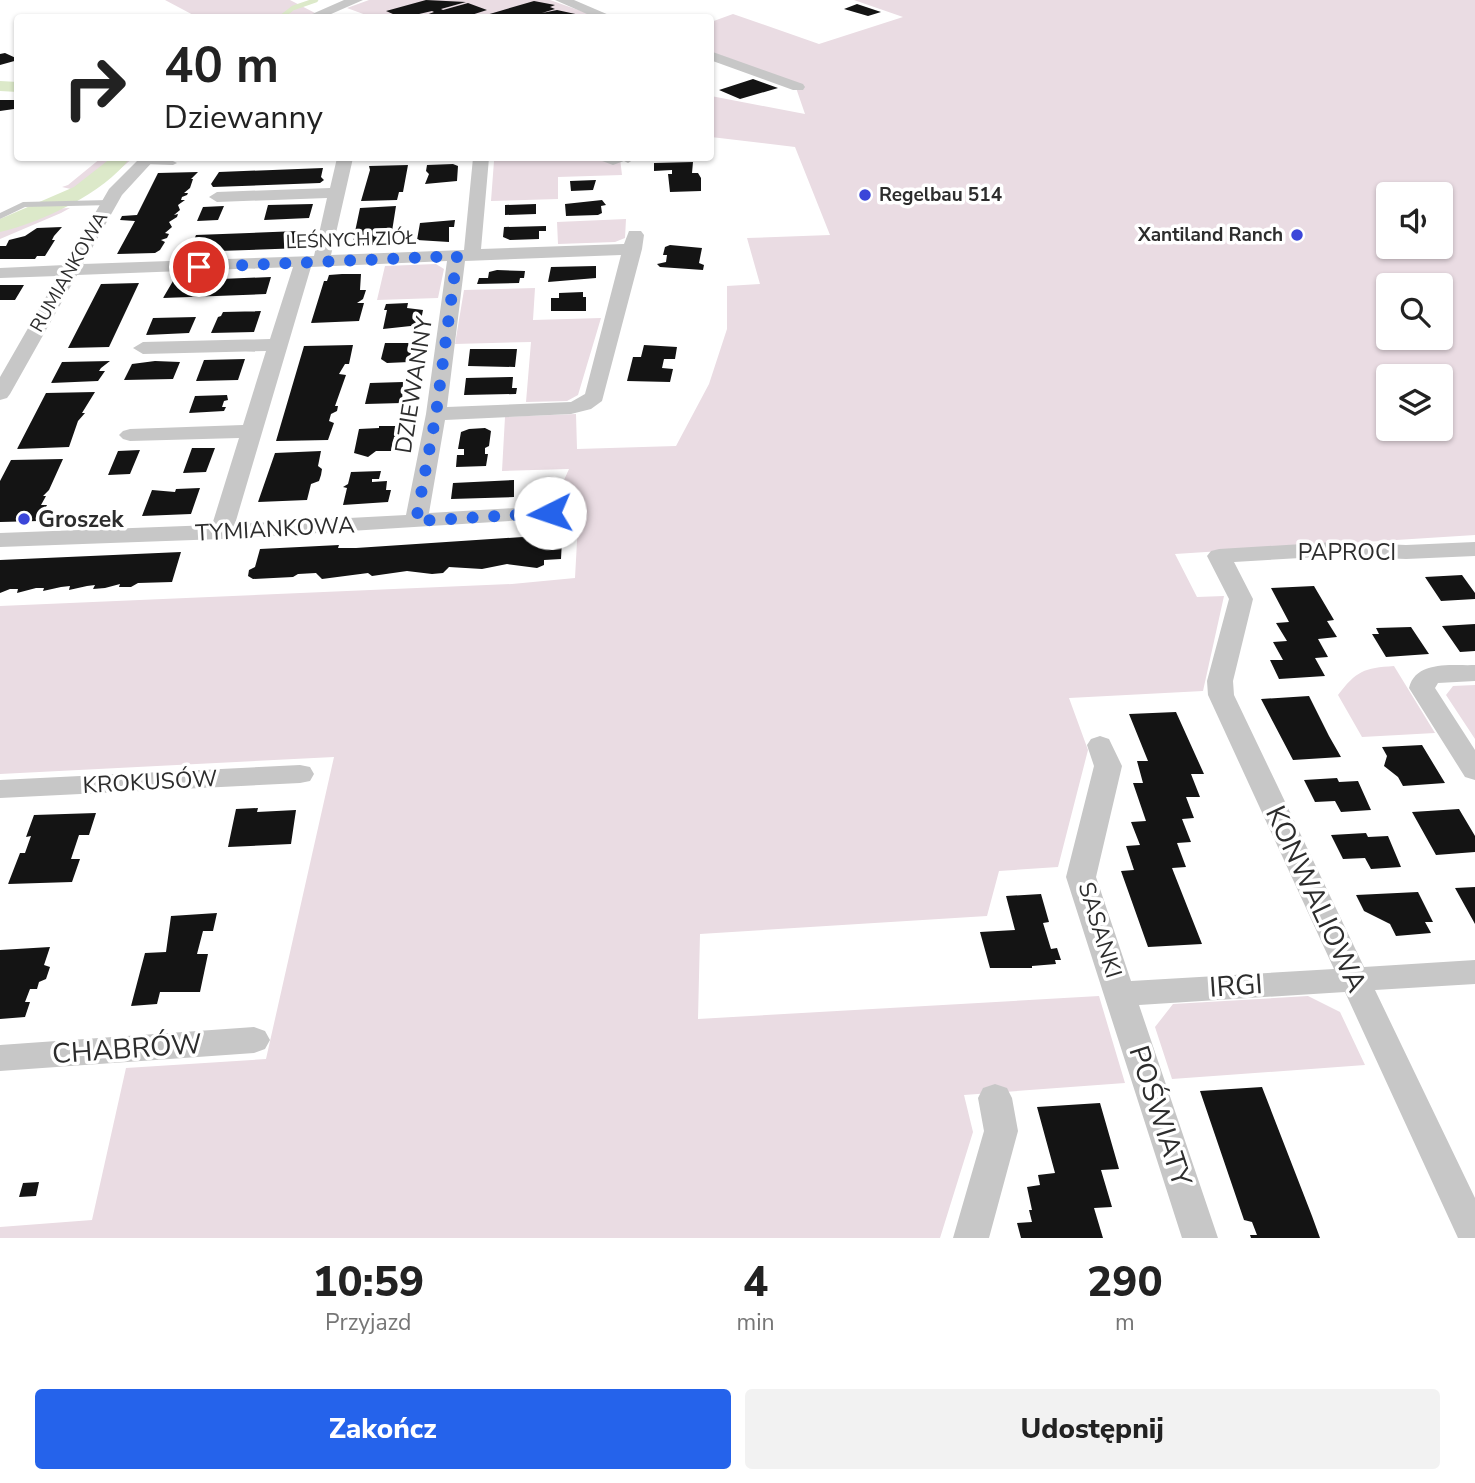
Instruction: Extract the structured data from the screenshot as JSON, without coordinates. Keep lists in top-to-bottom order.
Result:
{
  "streets": {
    "street": [
      "LEŚNYCH ZIÓŁ",
      "RUMIANKOWA",
      "DZIEWANNY",
      "TYMIANKOWA",
      "PAPROCI",
      "KROKUSÓW",
      "KONWALIOWA",
      "SASANKI",
      "IRGI",
      "CHABRÓW",
      "POŚWIATY"
    ]
  },
  "crossings": [
    ["LEŚNYCH ZIÓŁ", "RUMIANKOWA"],
    ["LEŚNYCH ZIÓŁ", "DZIEWANNY"],
    ["DZIEWANNY", "TYMIANKOWA"],
    ["PAPROCI", "KONWALIOWA"],
    ["KONWALIOWA", "IRGI"],
    ["SASANKI", "IRGI"],
    ["SASANKI", "POŚWIATY"],
    ["IRGI", "POŚWIATY"]
  ],
  "places": ["Regelbau 514", "Xantiland Ranch", "Groszek"],
  "page": {
    "turn": ["40 m", "Dziewanny"],
    "eta": [
      "10:59",
      "Przyjazd",
      "4",
      "min",
      "290",
      "m"
    ],
    "buttons": ["Zakończ", "Udostępnij"]
  }
}
